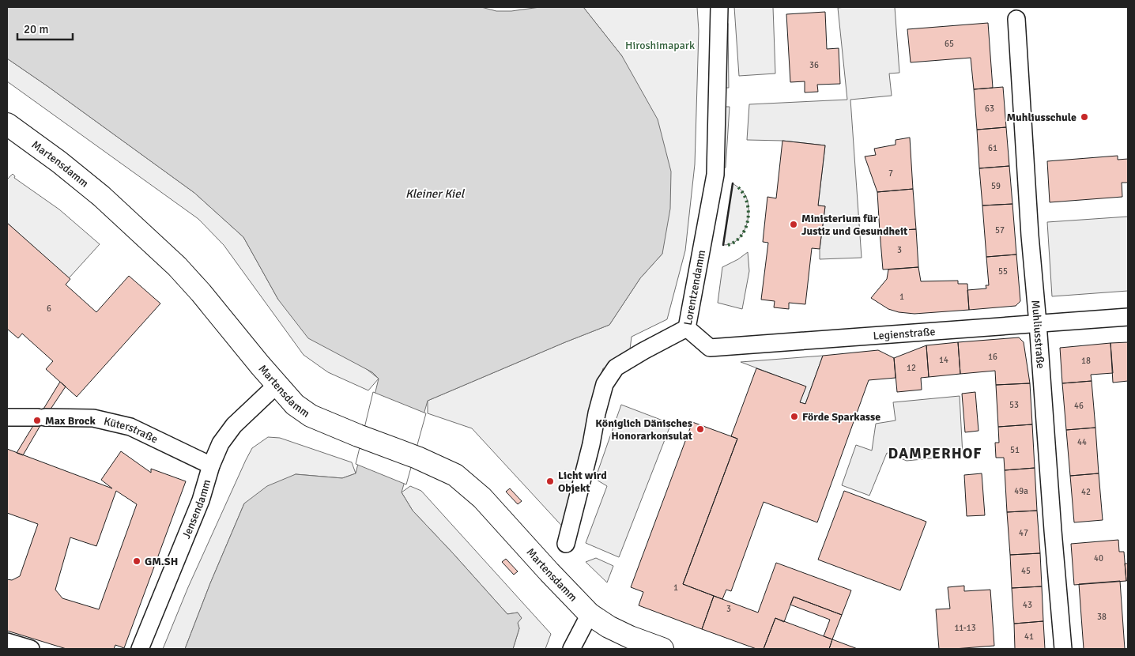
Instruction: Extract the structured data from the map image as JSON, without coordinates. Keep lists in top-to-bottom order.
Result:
{
  "streets": {
    "street": [
      "Martensdamm",
      "Lorentzendamm",
      "Legienstraße",
      "Muhliusstraße",
      "Küterstraße",
      "Jensendamm"
    ]
  },
  "crossings": [
    ["Martensdamm", "Jensendamm"],
    ["Lorentzendamm", "Legienstraße"],
    ["Legienstraße", "Muhliusstraße"],
    ["Küterstraße", "Jensendamm"]
  ],
  "districts": ["DAMPERHOF"],
  "water": ["Kleiner Kiel"],
  "parks": ["Hiroshimapark"],
  "places": [
    "Muhliusschule",
    "Ministerium für Justiz und Gesundheit",
    "Förde Sparkasse",
    "Max Brock",
    "Königlich Dänisches Honorarkonsulat",
    "Licht wird Objekt",
    "GM.SH"
  ],
  "house_numbers": [
    "65",
    "36",
    "63",
    "61",
    "7",
    "59",
    "57",
    "3",
    "55",
    "1",
    "6",
    "16",
    "14",
    "18",
    "12",
    "53",
    "46",
    "44",
    "51",
    "49a",
    "42",
    "47",
    "40",
    "45",
    "1",
    "43",
    "3",
    "38",
    "11-13",
    "41"
  ],
  "scale_bar": "20 m"
}
